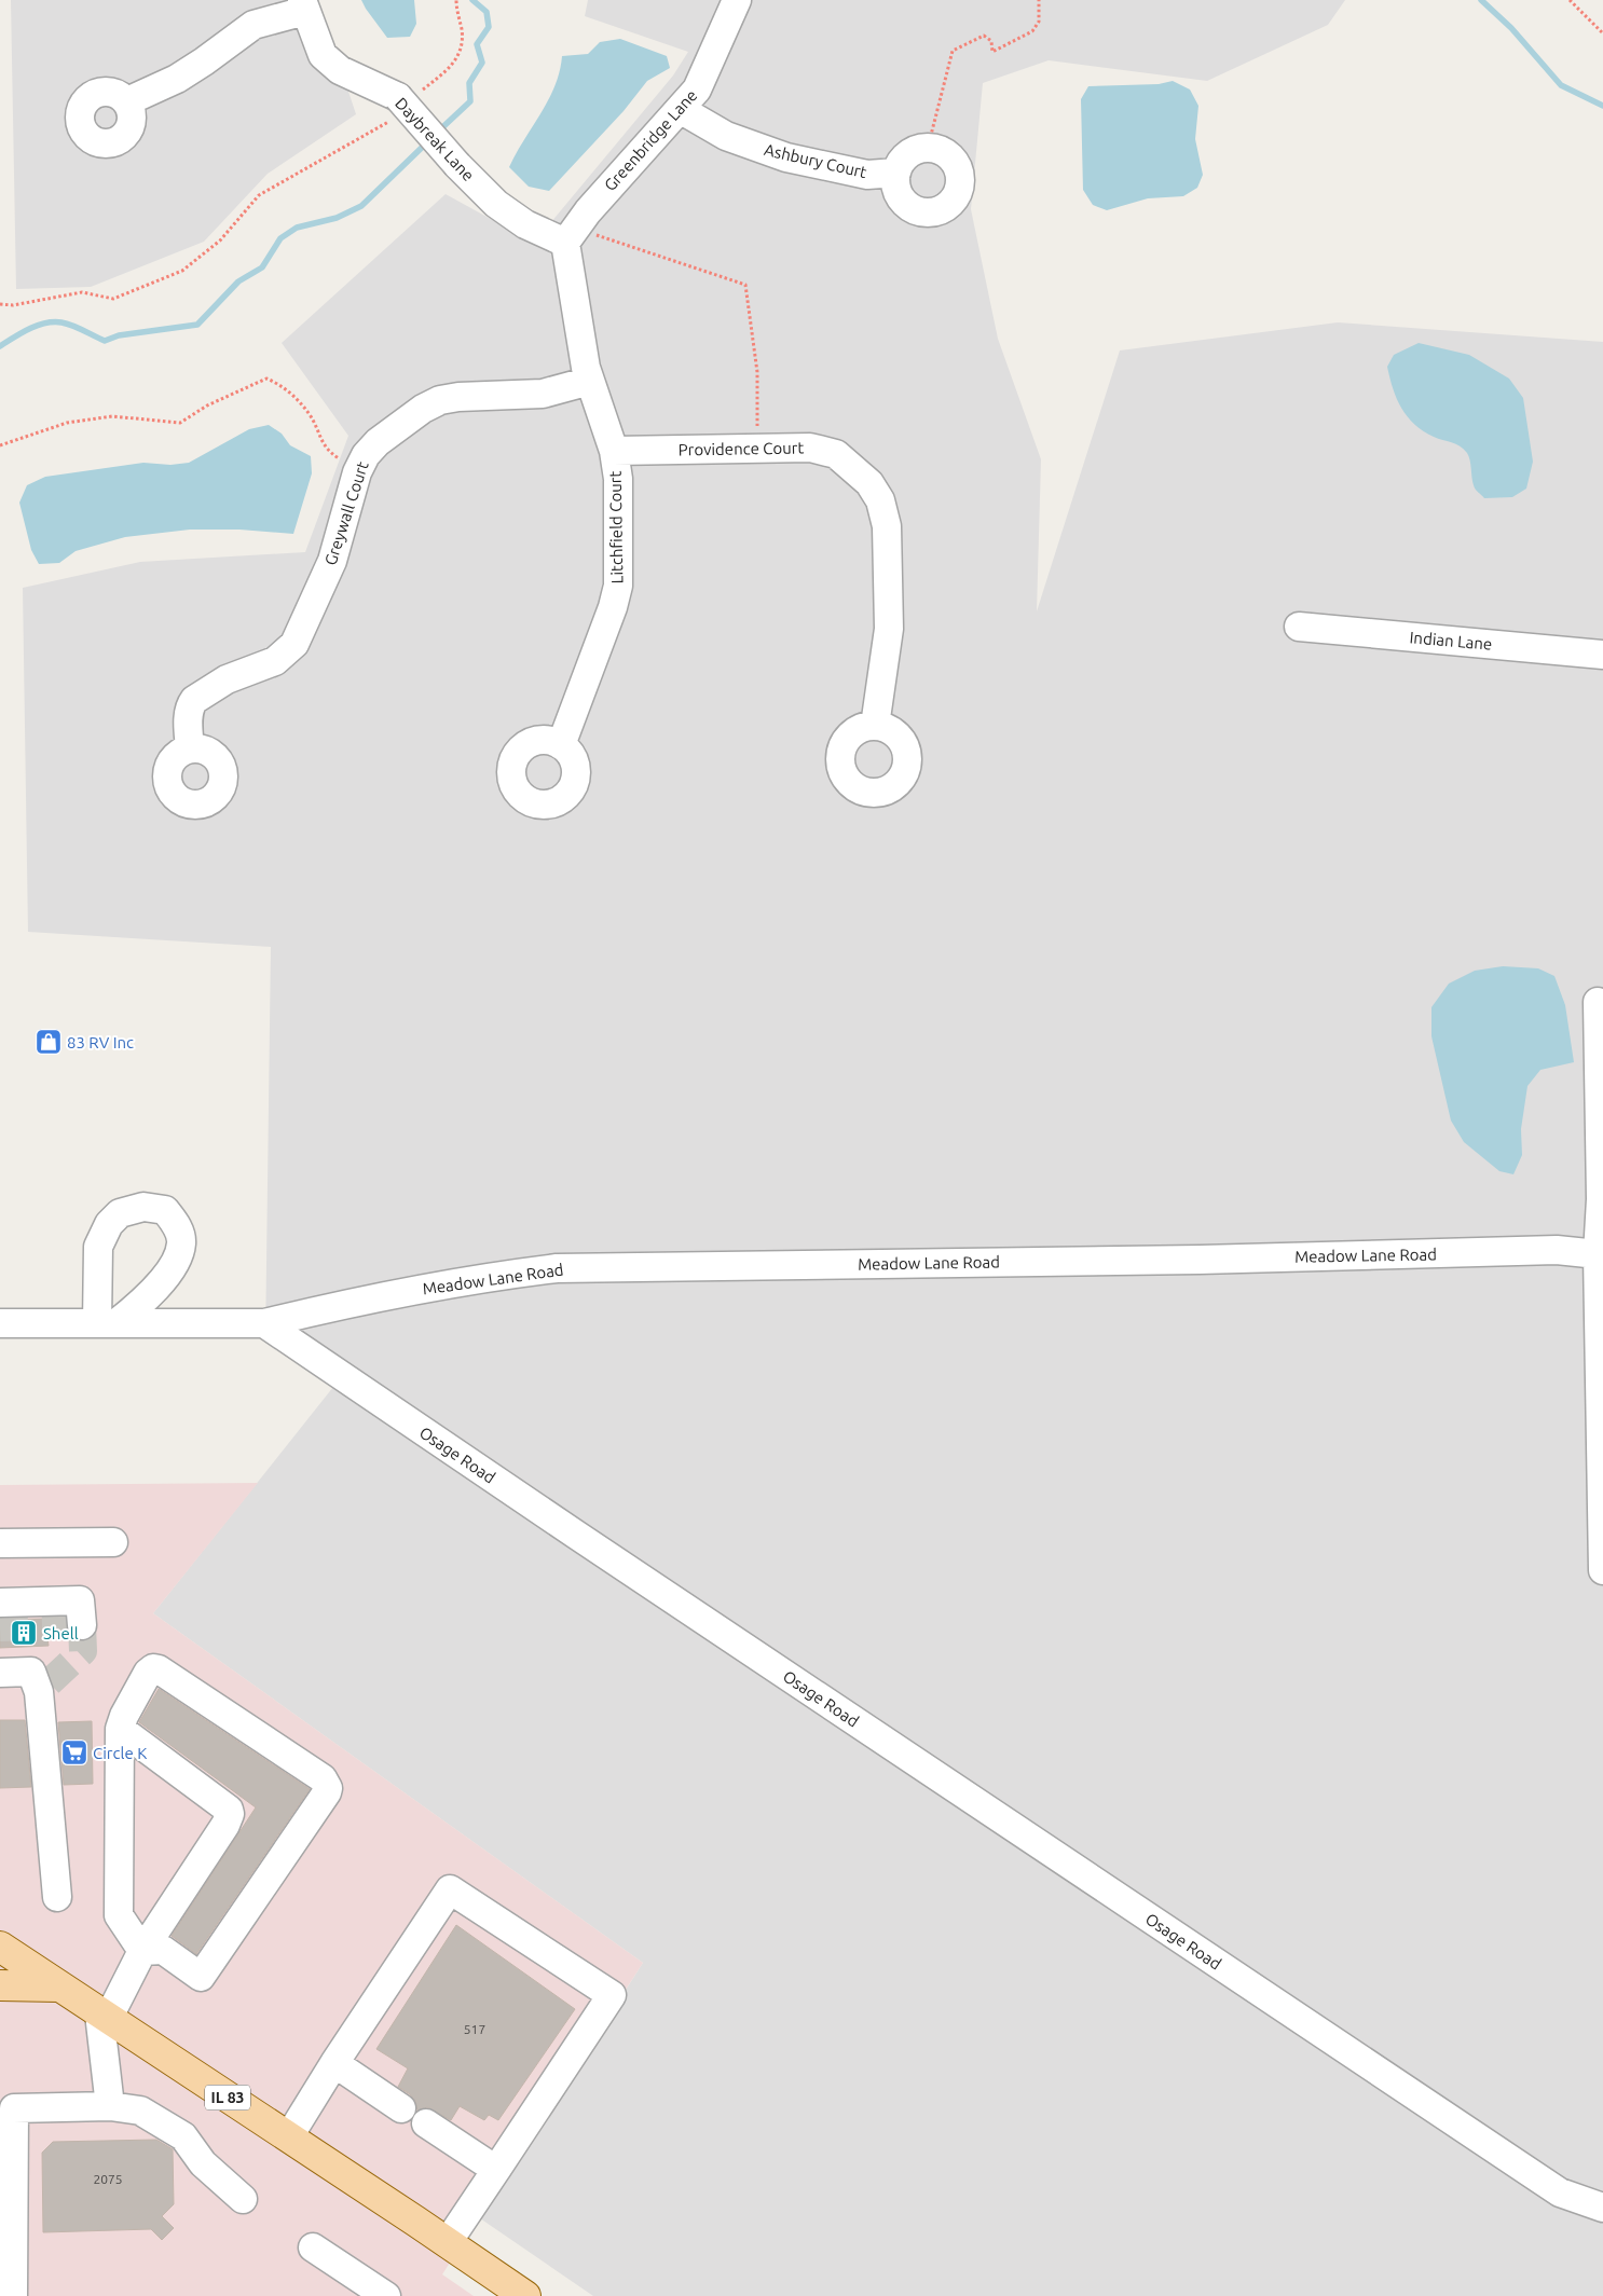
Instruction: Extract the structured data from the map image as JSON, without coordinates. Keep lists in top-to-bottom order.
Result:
{
  "streets": {
    "main road": ["IL 83"],
    "street": [
      "Daybreak Lane",
      "Greenbridge Lane",
      "Ashbury Court",
      "Providence Court",
      "Greywall Court",
      "Litchfield Court",
      "Indian Lane",
      "Meadow Lane Road",
      "Osage Road"
    ]
  },
  "crossings": [
    ["Daybreak Lane", "Greenbridge Lane"],
    ["Daybreak Lane", "Litchfield Court"],
    ["Greenbridge Lane", "Ashbury Court"],
    ["Greenbridge Lane", "Litchfield Court"],
    ["Providence Court", "Litchfield Court"],
    ["Greywall Court", "Litchfield Court"],
    ["Meadow Lane Road", "Osage Road"]
  ],
  "places": {
    "shop": ["83 RV Inc"],
    "building": ["Shell"],
    "supermarket": ["Circle K"]
  },
  "house_numbers": ["517", "2075"]
}
